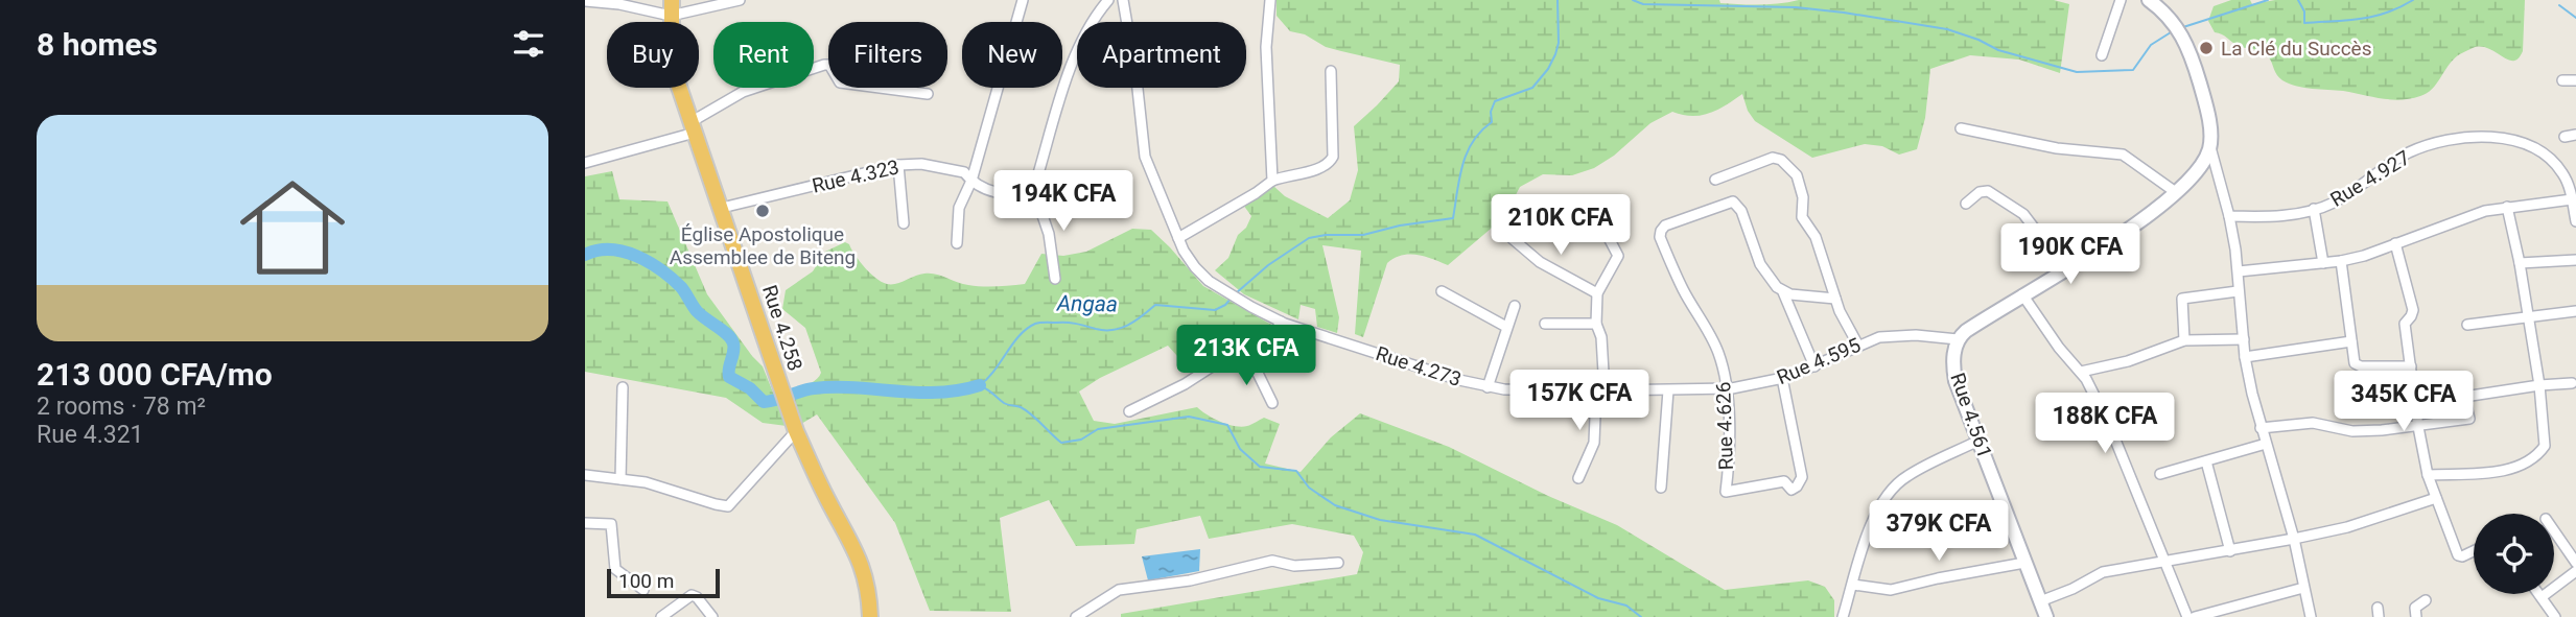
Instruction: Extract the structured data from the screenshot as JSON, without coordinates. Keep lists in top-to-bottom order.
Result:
{
  "streets": {
    "highway": ["Rue 4.258"],
    "main road": ["Rue 4.561"],
    "street": [
      "Rue 4.323",
      "Rue 4.927",
      "Rue 4.595",
      "Rue 4.273",
      "Rue 4.626"
    ]
  },
  "crossings": [
    ["Rue 4.323", "Rue 4.258"],
    ["Rue 4.595", "Rue 4.273"],
    ["Rue 4.595", "Rue 4.561"],
    ["Rue 4.595", "Rue 4.626"]
  ],
  "water": ["Angaa"],
  "places": ["La Clé du Succès", "Église Apostolique Assemblee de Biteng"],
  "scale_bar": "100 m",
  "page": {
    "heading": "8 homes",
    "chip": [
      "Buy",
      "Rent",
      "Filters",
      "New",
      "Apartment"
    ],
    "list": [
      {
        "name": "213 000 CFA/mo",
        "note": "2 rooms · 78 m² · Rue 4.321"
      }
    ],
    "price": [
      "194K CFA",
      "210K CFA",
      "190K CFA",
      "213K CFA",
      "157K CFA",
      "345K CFA",
      "188K CFA",
      "379K CFA"
    ],
    "scale": "100 m"
  }
}
